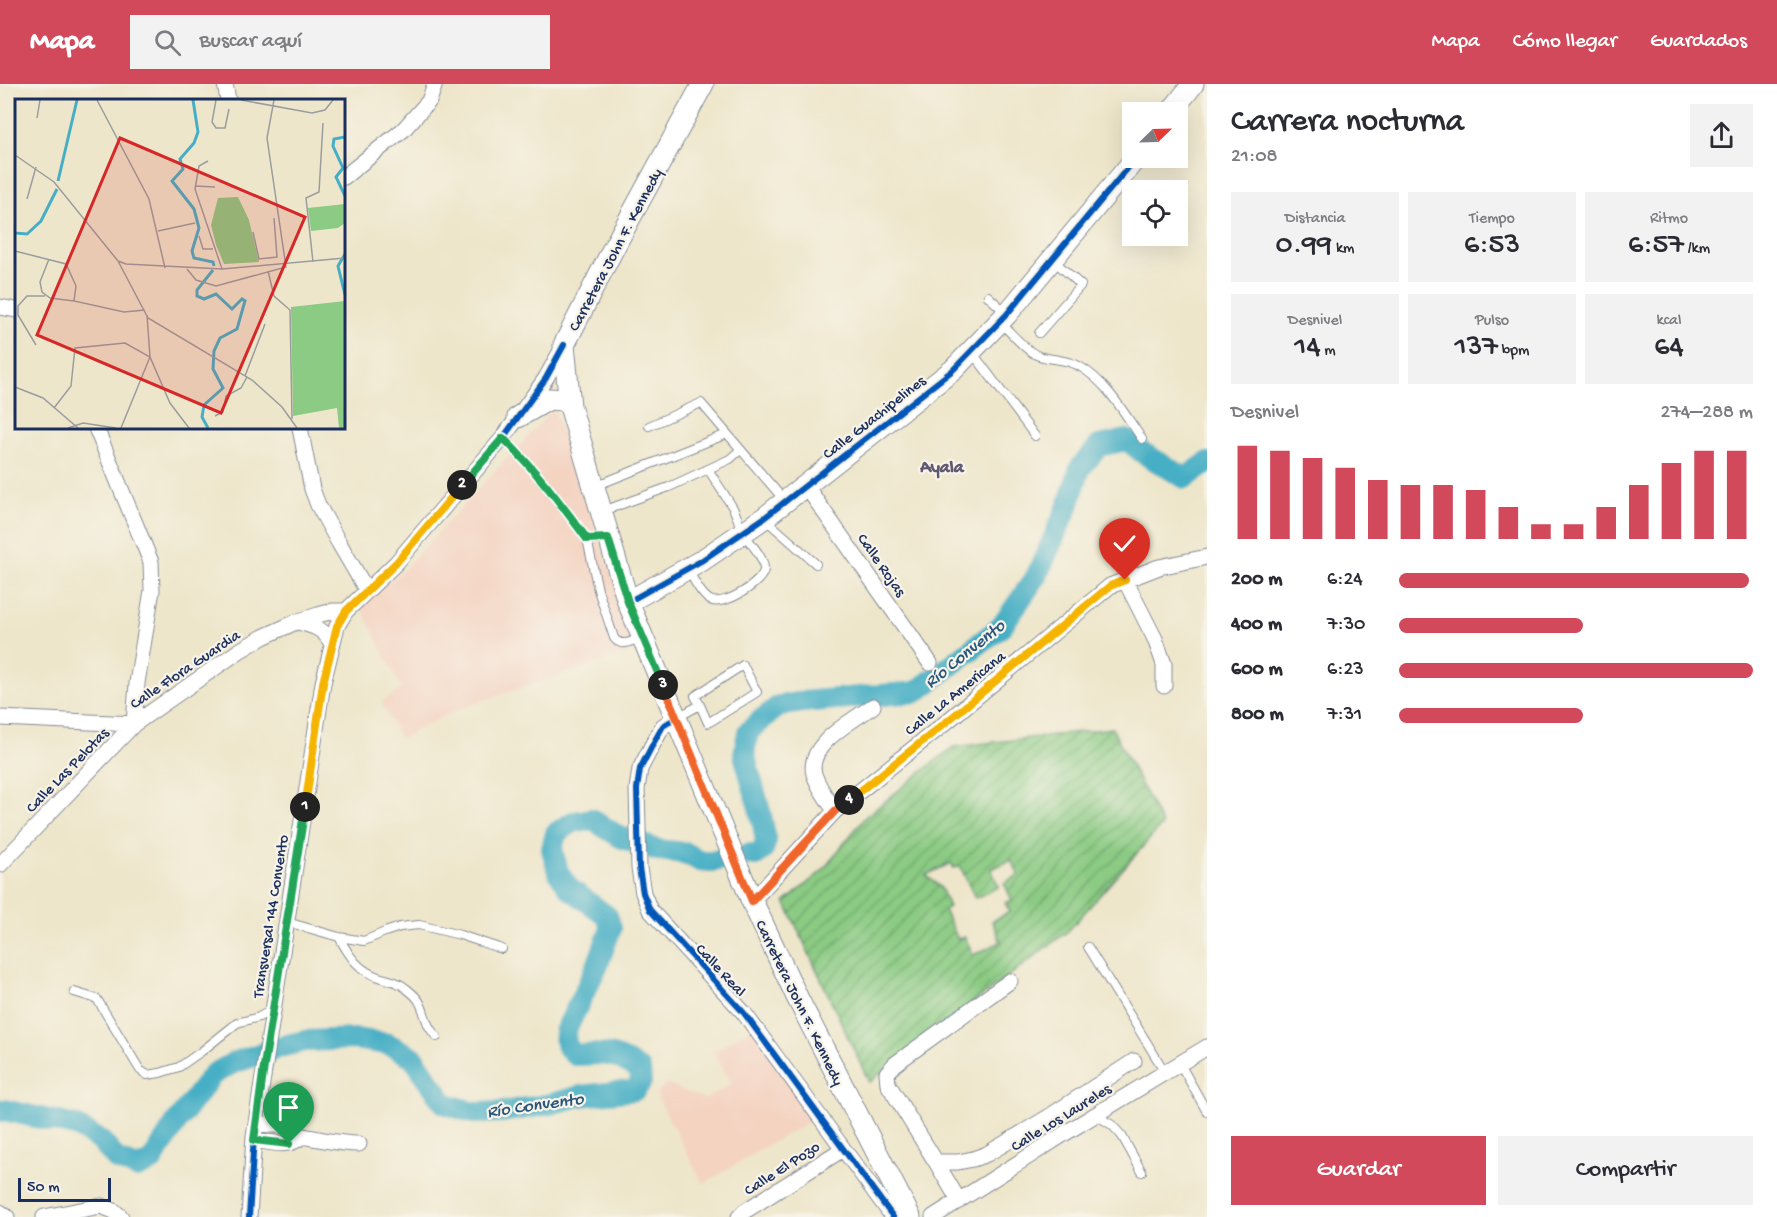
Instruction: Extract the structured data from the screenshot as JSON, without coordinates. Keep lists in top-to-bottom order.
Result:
{
  "streets": {
    "main road": ["Carretera John F. Kennedy", "Calle Guachipelines"],
    "street": [
      "Calle Rojas",
      "Calle Flora Guardia",
      "Calle La Americana",
      "Calle Las Pelotas",
      "Transversal 144 Convento",
      "Calle Real",
      "Calle Los Laureles",
      "Calle El Pozo"
    ]
  },
  "crossings": [
    ["Carretera John F. Kennedy", "Calle Guachipelines"],
    ["Carretera John F. Kennedy", "Calle La Americana"],
    ["Carretera John F. Kennedy", "Transversal 144 Convento"],
    ["Carretera John F. Kennedy", "Calle Real"],
    ["Calle Guachipelines", "Calle Rojas"],
    ["Calle Flora Guardia", "Calle Las Pelotas"],
    ["Calle Flora Guardia", "Transversal 144 Convento"],
    ["Calle Real", "Calle El Pozo"]
  ],
  "districts": ["Ayala"],
  "water": ["Río Convento"],
  "scale_bar": "50 m",
  "north": "top right",
  "page": {
    "header": "Mapa",
    "search": "Buscar aquí",
    "nav": ["Mapa", "Cómo llegar", "Guardados"],
    "heading": ["Carrera nocturna", "21:08"],
    "stats": [
      ["Distancia", "0.99 km"],
      ["Tiempo", "6:53"],
      ["Ritmo", "6:57 /km"],
      ["Desnivel", "14 m"],
      ["Pulso", "137 bpm"],
      ["kcal", "64"]
    ],
    "chart": ["Desnivel", "274–288 m"],
    "pins": [
      "2",
      "3",
      "4",
      "1"
    ],
    "list": [
      {
        "name": "200 m",
        "note": "6:24"
      },
      {
        "name": "400 m",
        "note": "7:30"
      },
      {
        "name": "600 m",
        "note": "6:23"
      },
      {
        "name": "800 m",
        "note": "7:31"
      }
    ],
    "buttons": ["Guardar", "Compartir"],
    "scale": "50 m"
  }
}
